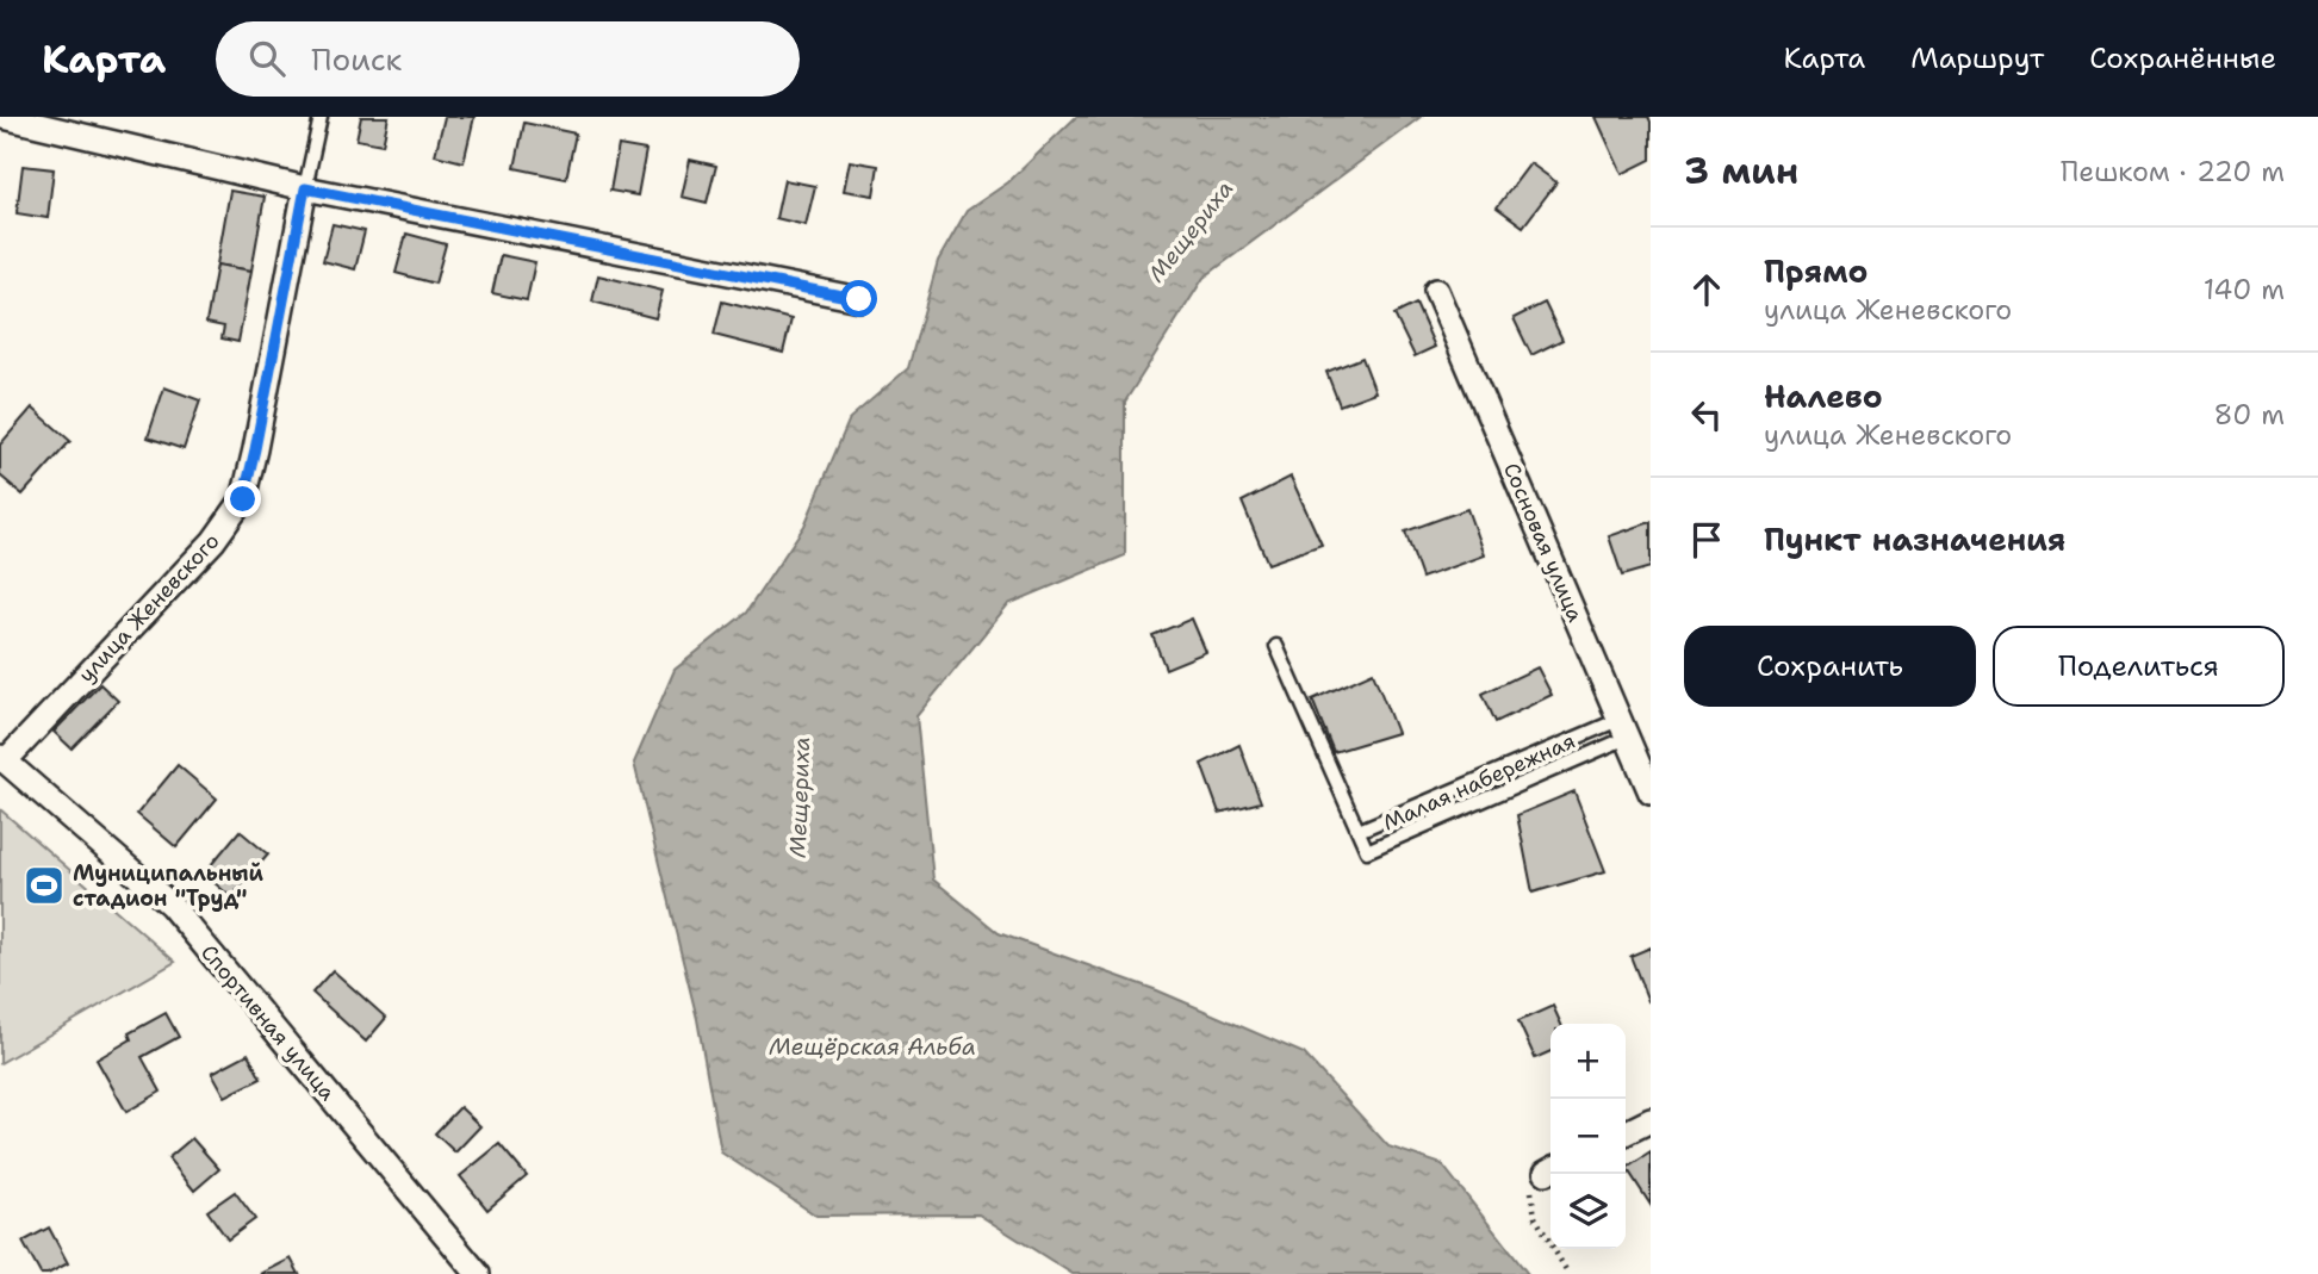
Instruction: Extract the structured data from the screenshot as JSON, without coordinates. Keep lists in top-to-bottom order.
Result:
{
  "streets": {
    "street": ["Сосновая улица", "улица Женевского", "Спортивная улица"],
    "lane": ["Малая набережная"]
  },
  "crossings": [
    ["Сосновая улица", "Малая набережная"],
    ["улица Женевского", "Спортивная улица"]
  ],
  "water": ["Мещериха", "Мещёрская Альба"],
  "places": {
    "sports": ["Муниципальный стадион \"Труд\""]
  },
  "page": {
    "header": "Карта",
    "search": "Поиск",
    "nav": ["Карта", "Маршрут", "Сохранённые"],
    "heading": ["3 мин", "Пешком · 220 m"],
    "list": [
      ["Прямо", "улица Женевского", "140 m"],
      ["Налево", "улица Женевского", "80 m"],
      "Пункт назначения"
    ],
    "buttons": ["Сохранить", "Поделиться"],
    "map_buttons": ["+", "−"]
  }
}
